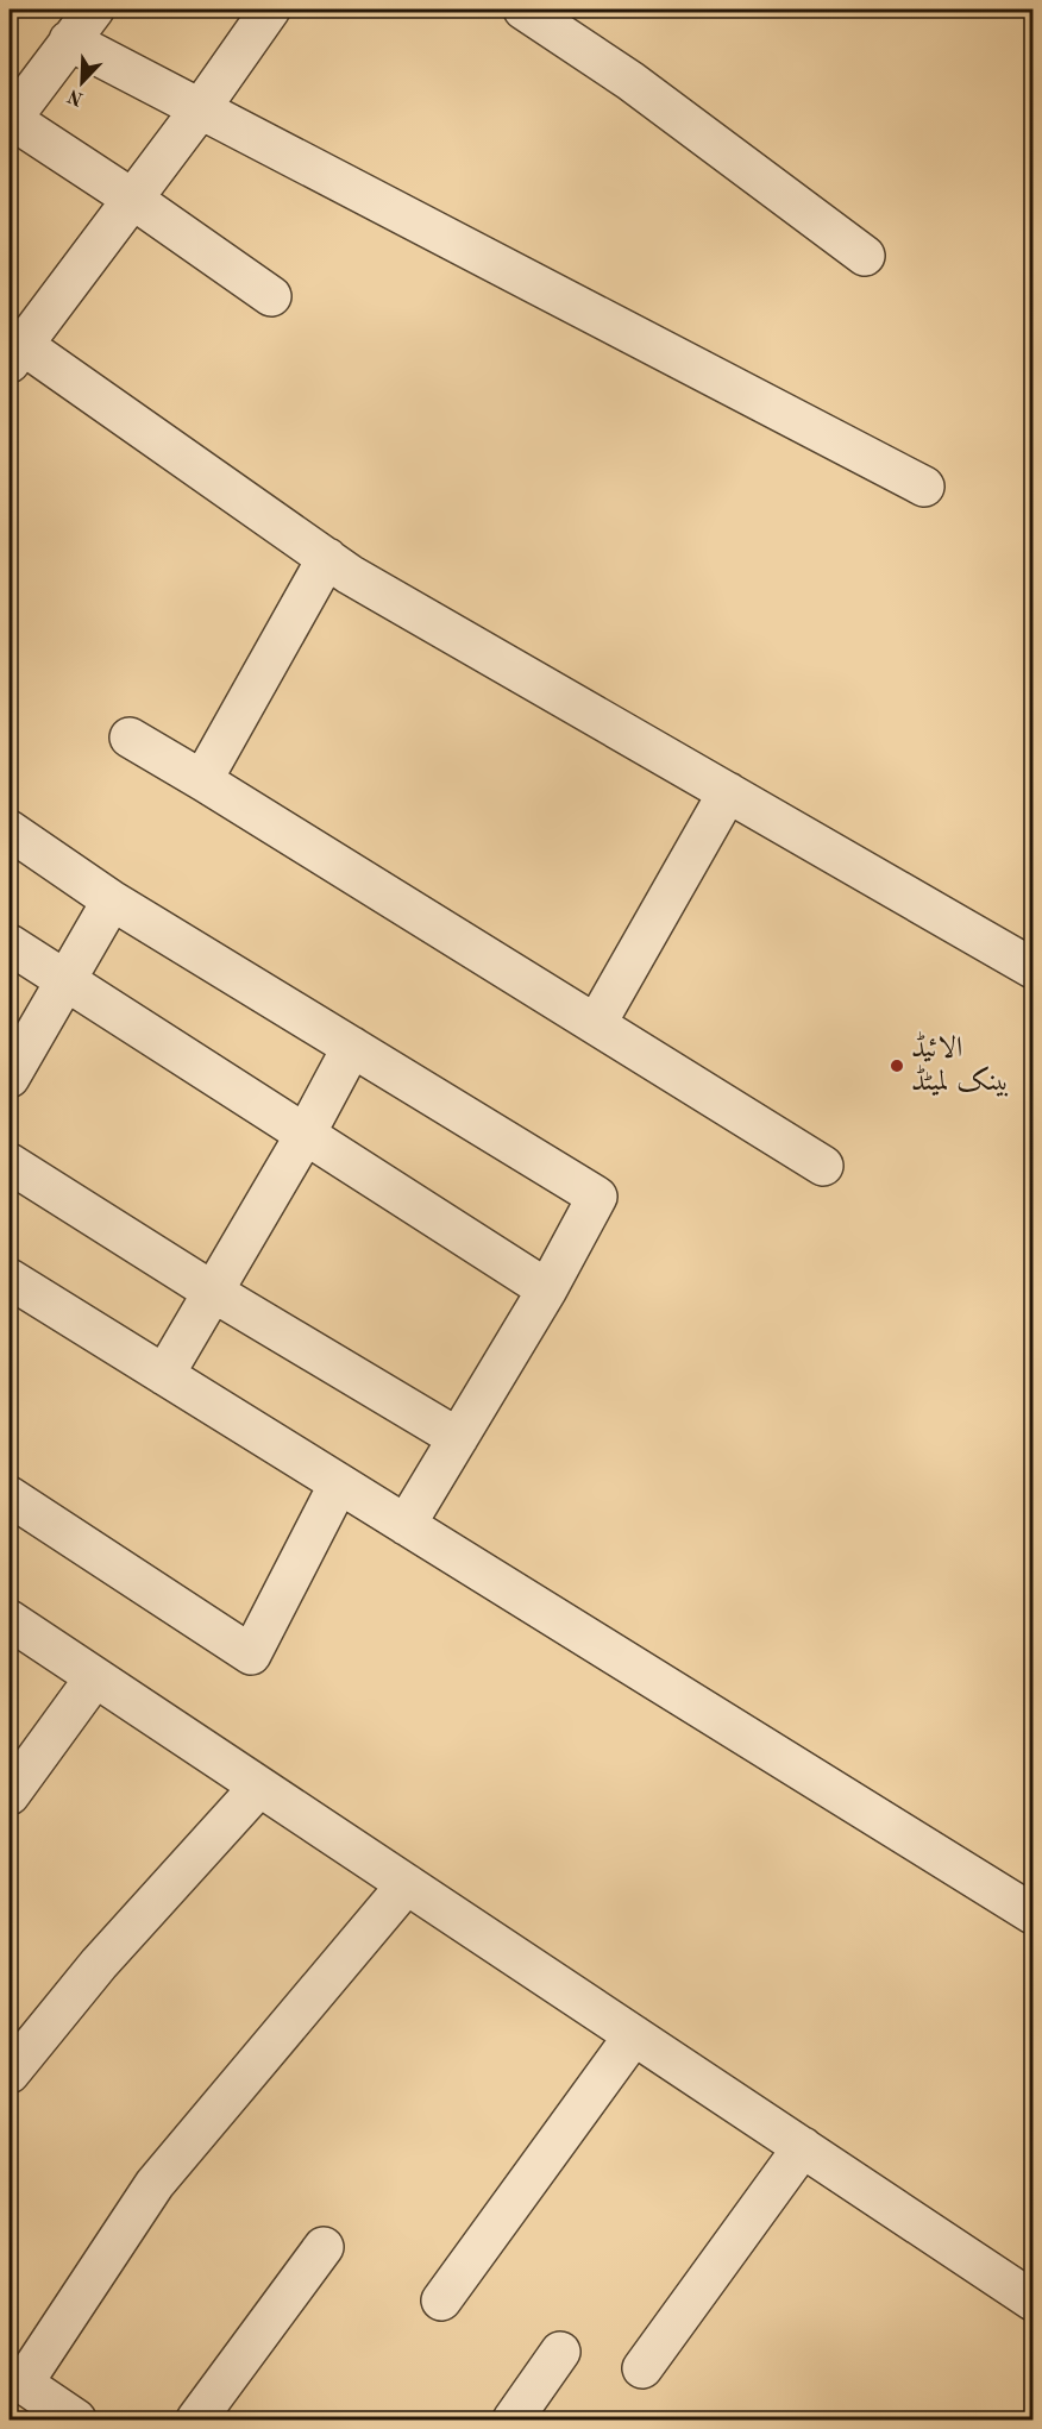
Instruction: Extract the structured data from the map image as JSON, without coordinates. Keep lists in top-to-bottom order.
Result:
{
  "places": ["الائیڈ بینک لمیٹڈ"],
  "north": "bottom left"
}
